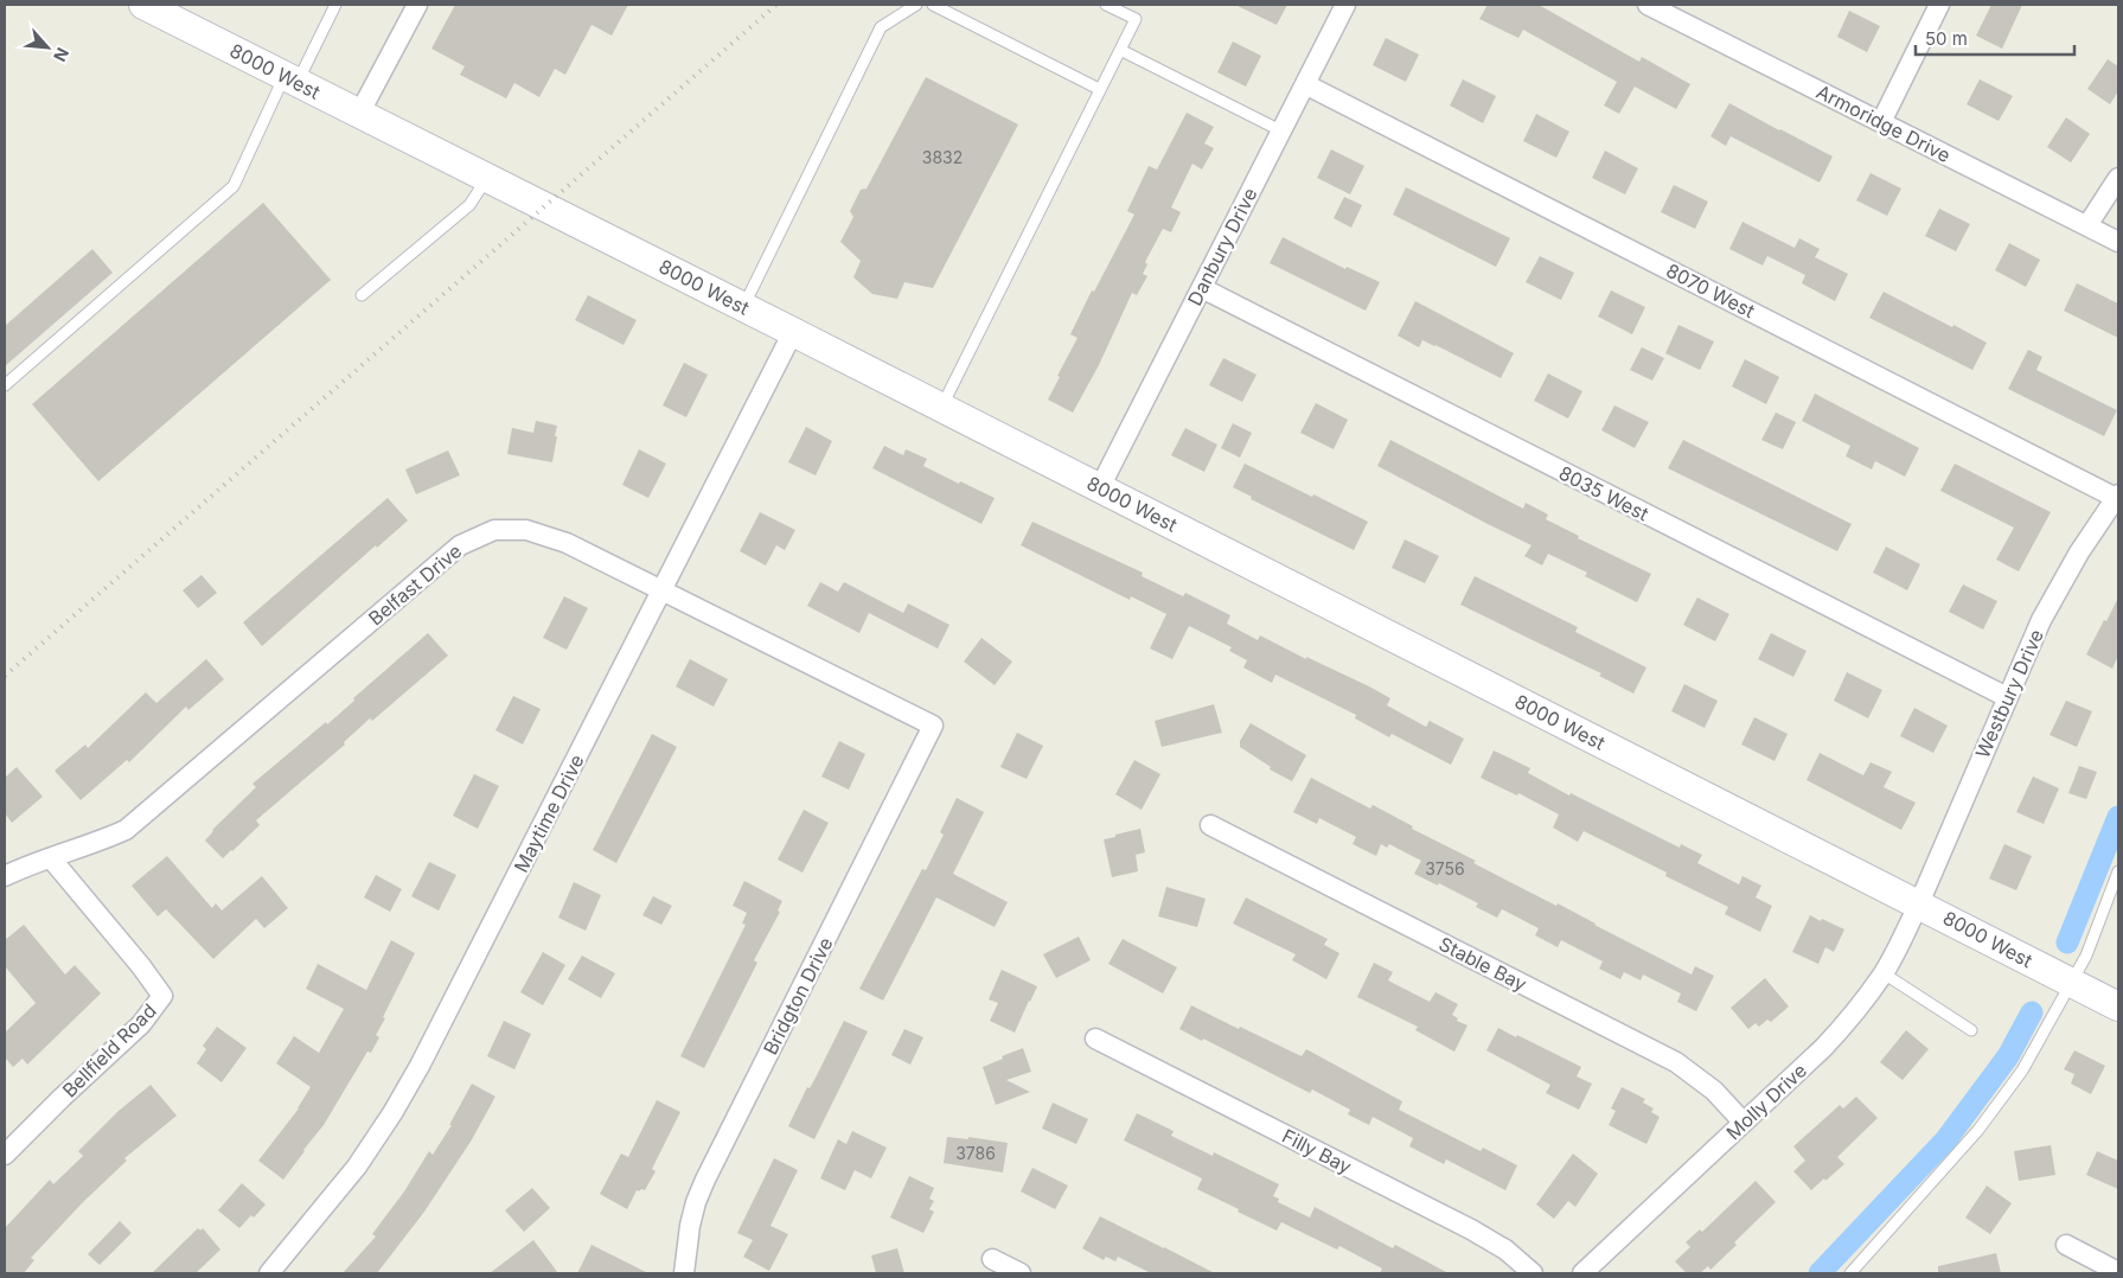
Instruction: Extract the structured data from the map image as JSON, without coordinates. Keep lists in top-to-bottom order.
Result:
{
  "streets": {
    "street": [
      "8000 West",
      "Armoridge Drive",
      "Danbury Drive",
      "8070 West",
      "8035 West",
      "Belfast Drive",
      "Westbury Drive",
      "Maytime Drive",
      "Stable Bay",
      "Bridgton Drive",
      "Bellfield Road",
      "Molly Drive",
      "Filly Bay"
    ]
  },
  "crossings": [
    ["8000 West", "Danbury Drive"],
    ["8000 West", "Westbury Drive"],
    ["8000 West", "Maytime Drive"],
    ["8000 West", "Molly Drive"],
    ["Danbury Drive", "8070 West"],
    ["Danbury Drive", "8035 West"],
    ["8070 West", "Westbury Drive"],
    ["8035 West", "Westbury Drive"],
    ["Belfast Drive", "Maytime Drive"],
    ["Belfast Drive", "Bridgton Drive"],
    ["Belfast Drive", "Bellfield Road"],
    ["Westbury Drive", "Molly Drive"],
    ["Stable Bay", "Molly Drive"]
  ],
  "house_numbers": ["3832", "3756", "3786"],
  "scale_bar": "50 m",
  "north": "bottom right"
}
